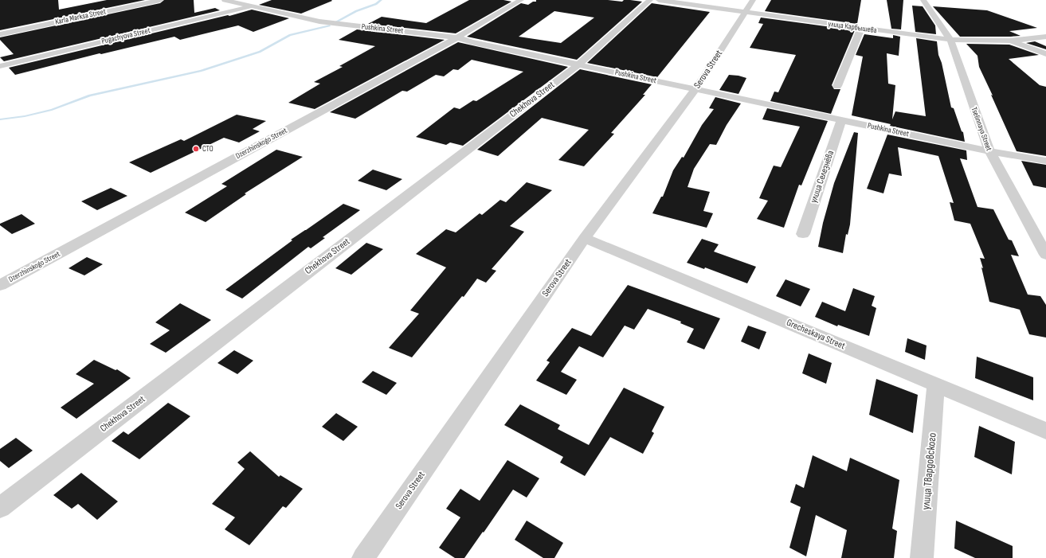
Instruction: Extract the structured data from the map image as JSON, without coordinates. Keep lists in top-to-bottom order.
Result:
{
  "streets": {
    "street": [
      "Karla Marksa Street",
      "улица Карбышева",
      "Pushkina Street",
      "Pugachyova Street",
      "Serova Street",
      "Chekhova Street",
      "Tselinnaya Street",
      "Dzerzhinskogo Street",
      "улица Селезнёва",
      "Grecheskaya Street",
      "улица Твардовского"
    ]
  },
  "crossings": [
    ["улица Карбышева", "Serova Street"],
    ["улица Карбышева", "Tselinnaya Street"],
    ["Pushkina Street", "Pugachyova Street"],
    ["Pushkina Street", "Serova Street"],
    ["Pushkina Street", "Chekhova Street"],
    ["Pushkina Street", "Tselinnaya Street"],
    ["Pushkina Street", "Dzerzhinskogo Street"],
    ["Pushkina Street", "улица Селезнёва"],
    ["Serova Street", "Grecheskaya Street"],
    ["Grecheskaya Street", "улица Твардовского"]
  ],
  "places": ["СТО"]
}
